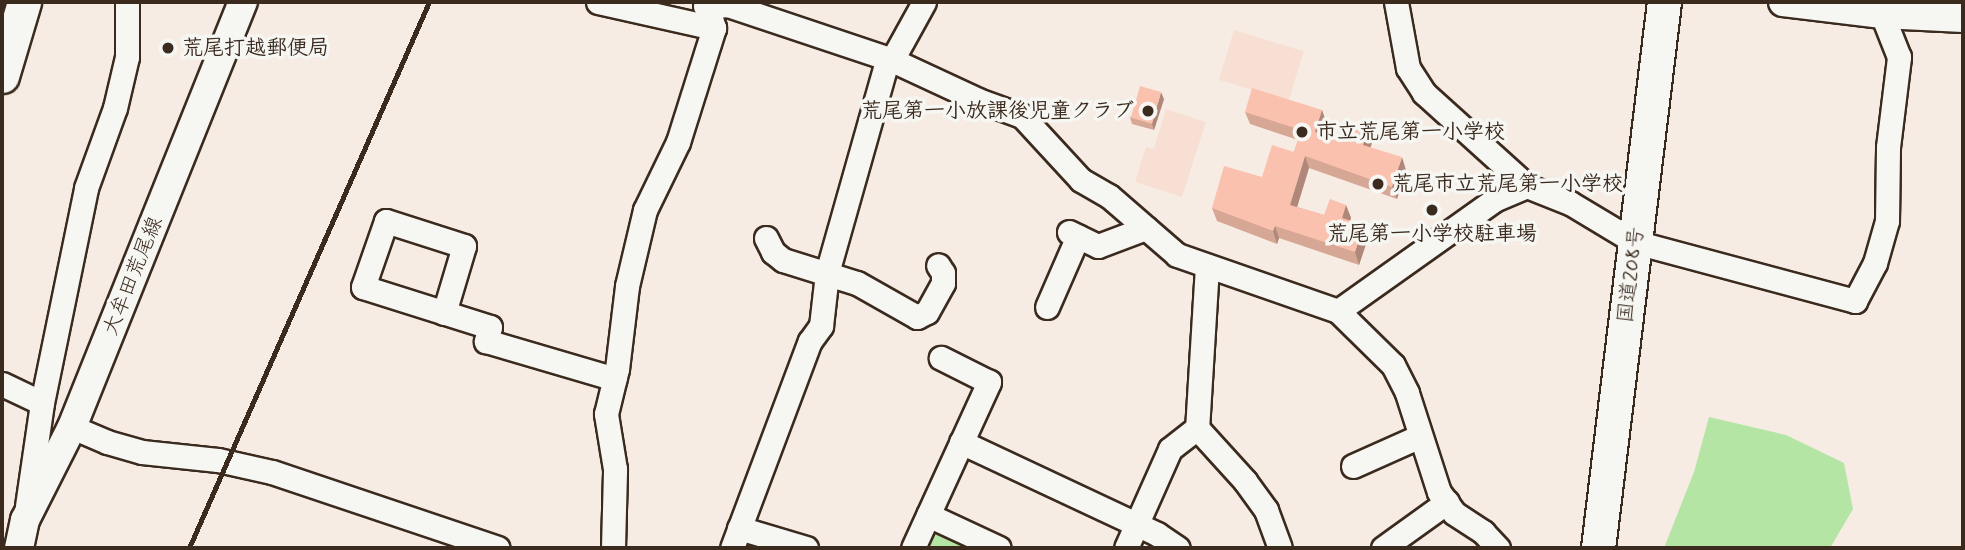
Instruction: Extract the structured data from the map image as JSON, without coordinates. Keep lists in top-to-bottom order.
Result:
{
  "streets": {
    "highway": ["国道208号"],
    "main road": ["大牟田荒尾線"]
  },
  "places": [
    "荒尾打越郵便局",
    "荒尾第一小放課後児童クラブ",
    "市立荒尾第一小学校",
    "荒尾市立荒尾第一小学校",
    "荒尾第一小学校駐車場"
  ]
}
